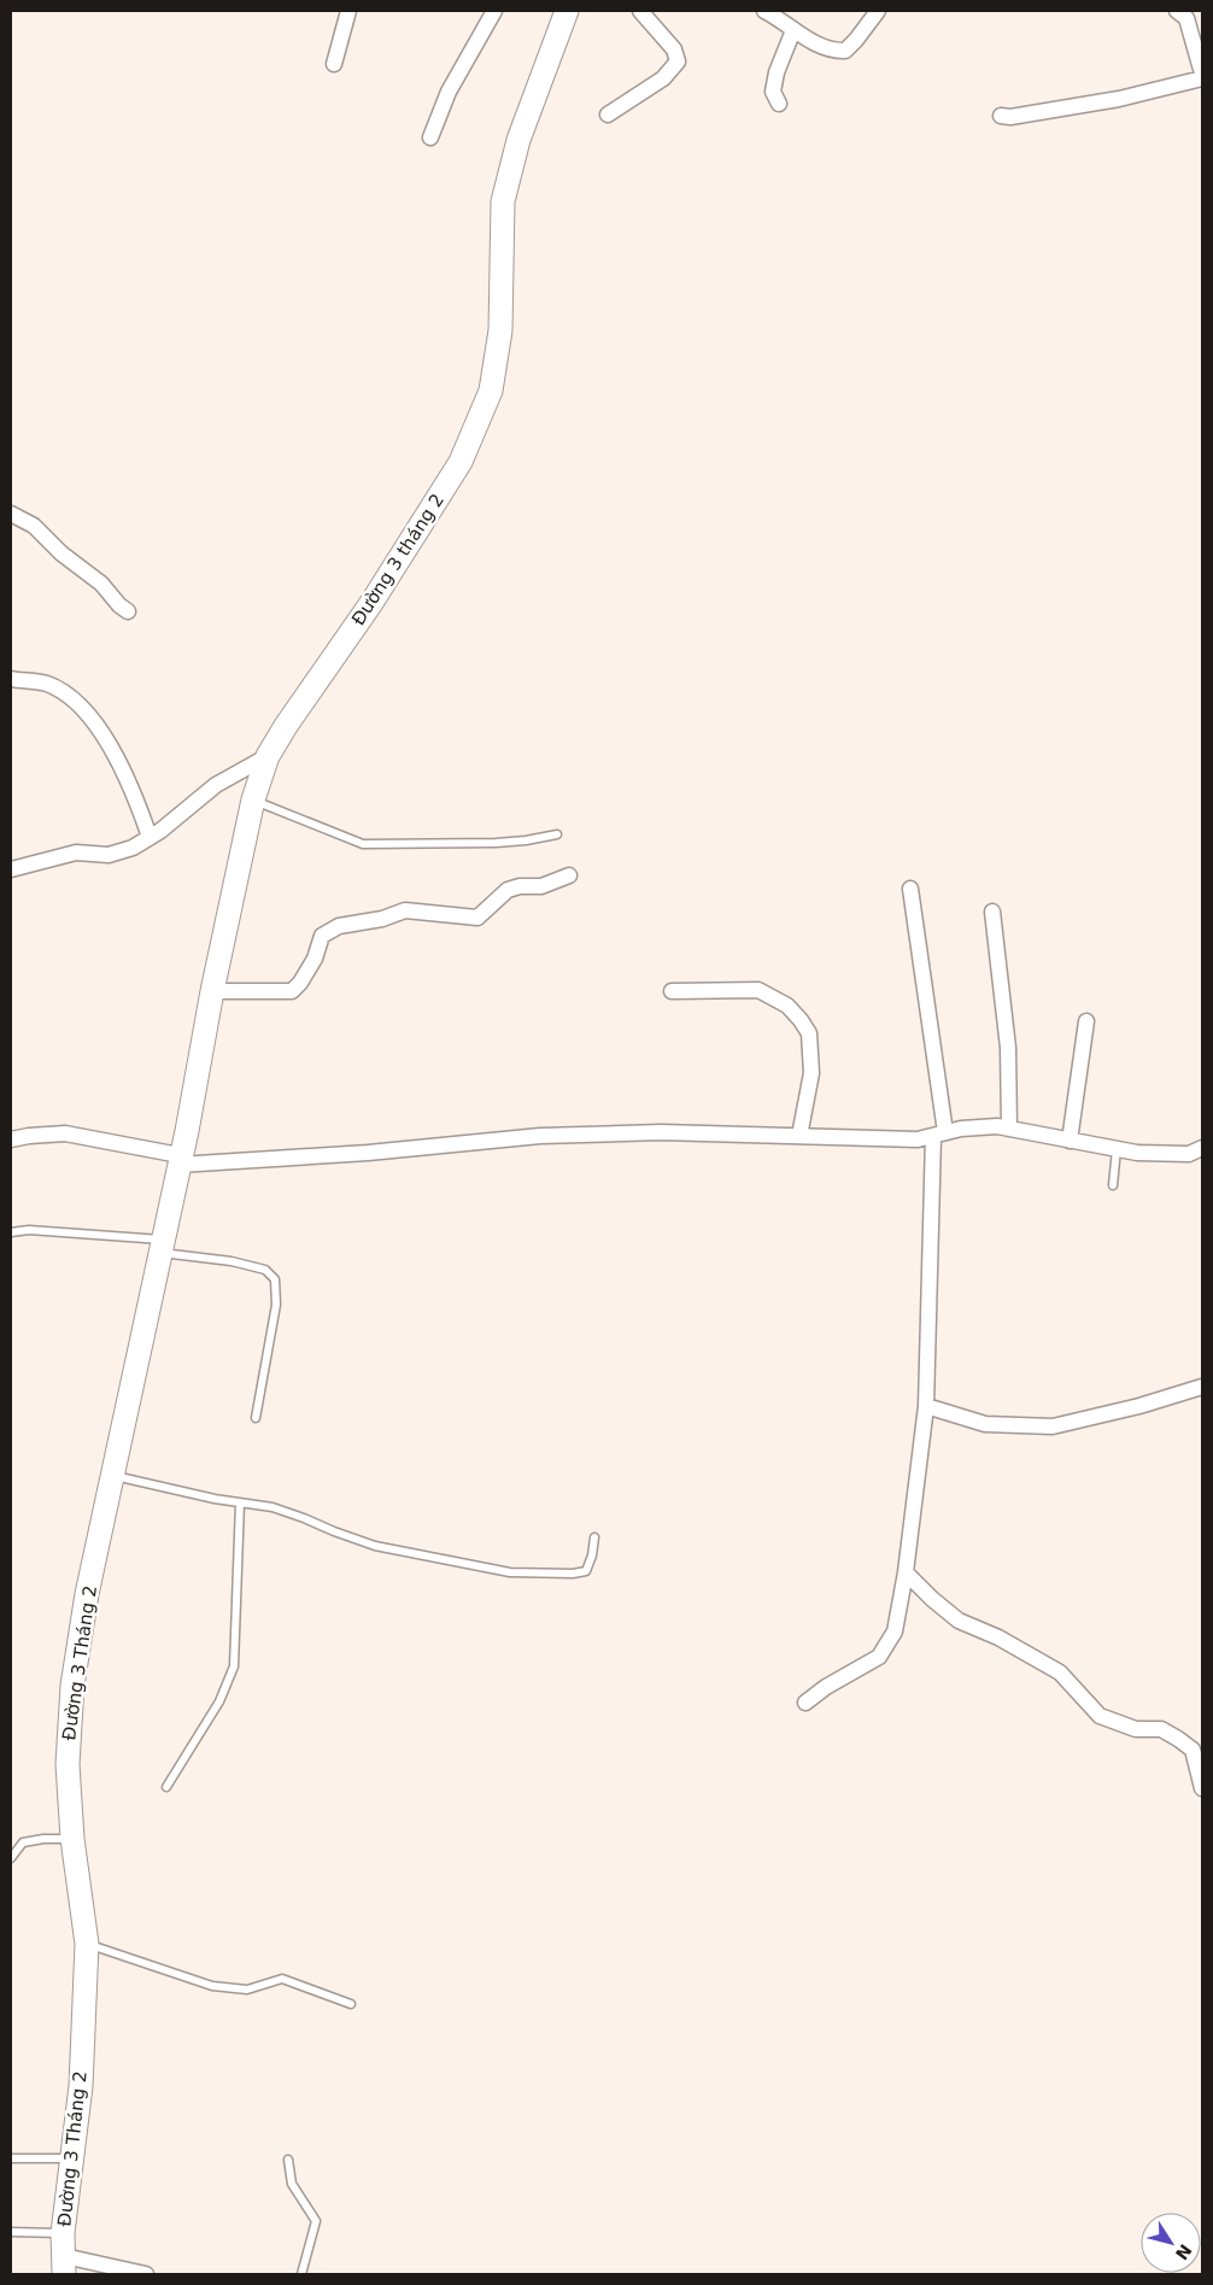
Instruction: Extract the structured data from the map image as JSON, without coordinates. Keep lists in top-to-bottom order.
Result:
{
  "streets": {
    "main road": ["Đường 3 tháng 2", "Đường 3 Tháng 2"]
  },
  "crossings": [
    ["Đường 3 tháng 2", "Đường 3 Tháng 2"]
  ],
  "north": "bottom right"
}
